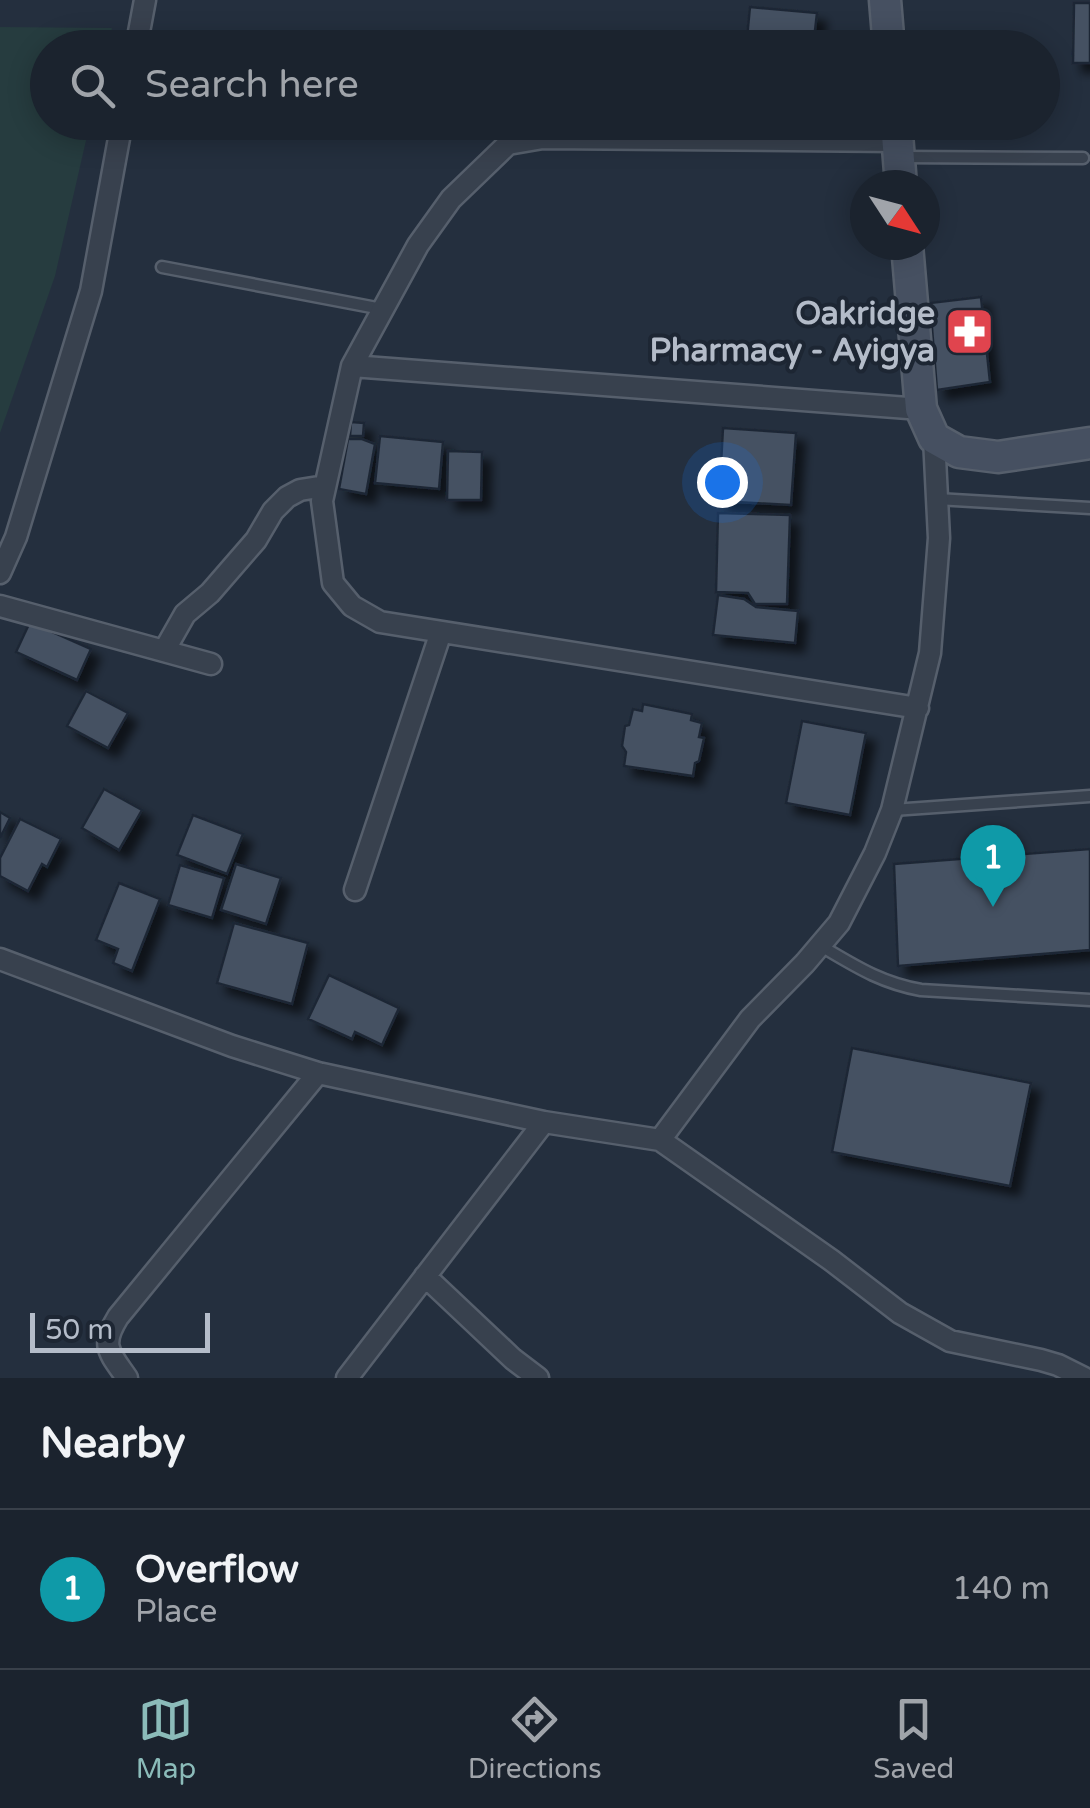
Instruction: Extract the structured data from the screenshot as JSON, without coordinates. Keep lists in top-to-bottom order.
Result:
{
  "places": {
    "pharmacy": ["Oakridge Pharmacy - Ayigya"]
  },
  "scale_bar": "50 m",
  "north": "bottom right",
  "page": {
    "search": "Search here",
    "pins": "1",
    "scale": "50 m",
    "heading": "Nearby",
    "list": [
      {
        "mark": "1",
        "name": "Overflow",
        "note": "Place",
        "value": "140 m"
      }
    ],
    "nav": ["Map", "Directions", "Saved"]
  }
}
